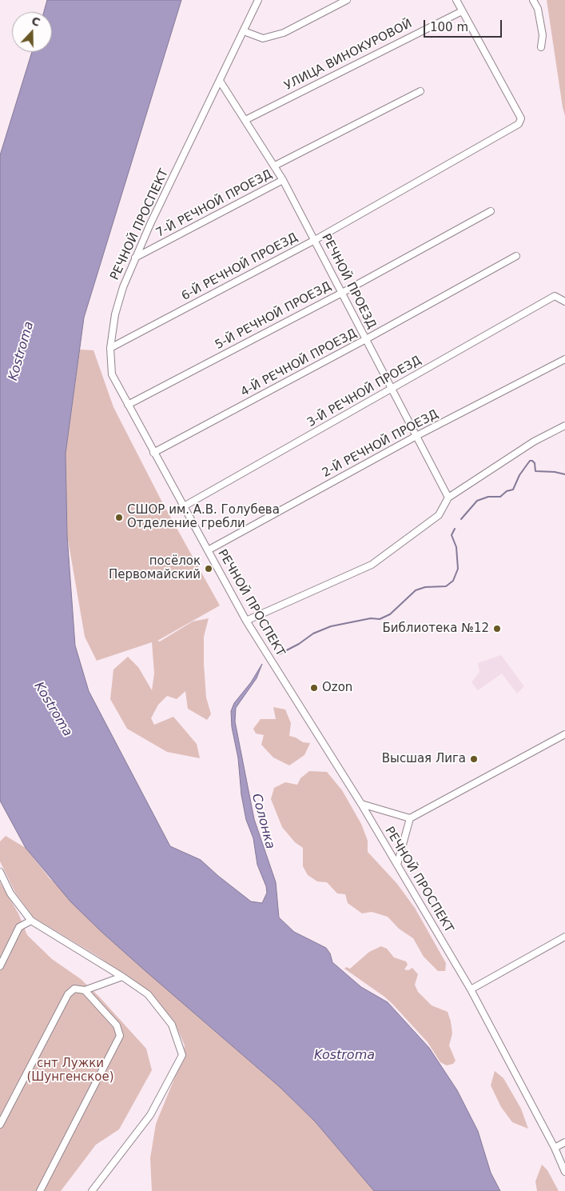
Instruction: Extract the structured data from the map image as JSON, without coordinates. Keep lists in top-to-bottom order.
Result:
{
  "streets": {
    "street": [
      "УЛИЦА ВИНОКУРОВОЙ",
      "7-Й РЕЧНОЙ ПРОЕЗД",
      "РЕЧНОЙ ПРОСПЕКТ",
      "6-Й РЕЧНОЙ ПРОЕЗД",
      "РЕЧНОЙ ПРОЕЗД",
      "5-Й РЕЧНОЙ ПРОЕЗД",
      "4-Й РЕЧНОЙ ПРОЕЗД",
      "3-Й РЕЧНОЙ ПРОЕЗД",
      "2-Й РЕЧНОЙ ПРОЕЗД"
    ]
  },
  "crossings": [
    ["УЛИЦА ВИНОКУРОВОЙ", "6-Й РЕЧНОЙ ПРОЕЗД"],
    ["УЛИЦА ВИНОКУРОВОЙ", "РЕЧНОЙ ПРОЕЗД"],
    ["7-Й РЕЧНОЙ ПРОЕЗД", "РЕЧНОЙ ПРОСПЕКТ"],
    ["7-Й РЕЧНОЙ ПРОЕЗД", "РЕЧНОЙ ПРОЕЗД"],
    ["РЕЧНОЙ ПРОСПЕКТ", "6-Й РЕЧНОЙ ПРОЕЗД"],
    ["РЕЧНОЙ ПРОСПЕКТ", "РЕЧНОЙ ПРОЕЗД"],
    ["РЕЧНОЙ ПРОСПЕКТ", "5-Й РЕЧНОЙ ПРОЕЗД"],
    ["РЕЧНОЙ ПРОСПЕКТ", "4-Й РЕЧНОЙ ПРОЕЗД"],
    ["РЕЧНОЙ ПРОСПЕКТ", "3-Й РЕЧНОЙ ПРОЕЗД"],
    ["РЕЧНОЙ ПРОСПЕКТ", "2-Й РЕЧНОЙ ПРОЕЗД"],
    ["6-Й РЕЧНОЙ ПРОЕЗД", "РЕЧНОЙ ПРОЕЗД"],
    ["РЕЧНОЙ ПРОЕЗД", "5-Й РЕЧНОЙ ПРОЕЗД"],
    ["РЕЧНОЙ ПРОЕЗД", "4-Й РЕЧНОЙ ПРОЕЗД"],
    ["РЕЧНОЙ ПРОЕЗД", "3-Й РЕЧНОЙ ПРОЕЗД"],
    ["РЕЧНОЙ ПРОЕЗД", "2-Й РЕЧНОЙ ПРОЕЗД"]
  ],
  "water": ["Kostroma", "Солонка"],
  "parks": ["снт Лужки (Шунгенское)"],
  "places": [
    "СШОР им. А.В. Голубева Отделение гребли",
    "посёлок Первомайский",
    "Библиотека №12",
    "Ozon",
    "Высшая Лига"
  ],
  "scale_bar": "100 m",
  "north": "top"
}
